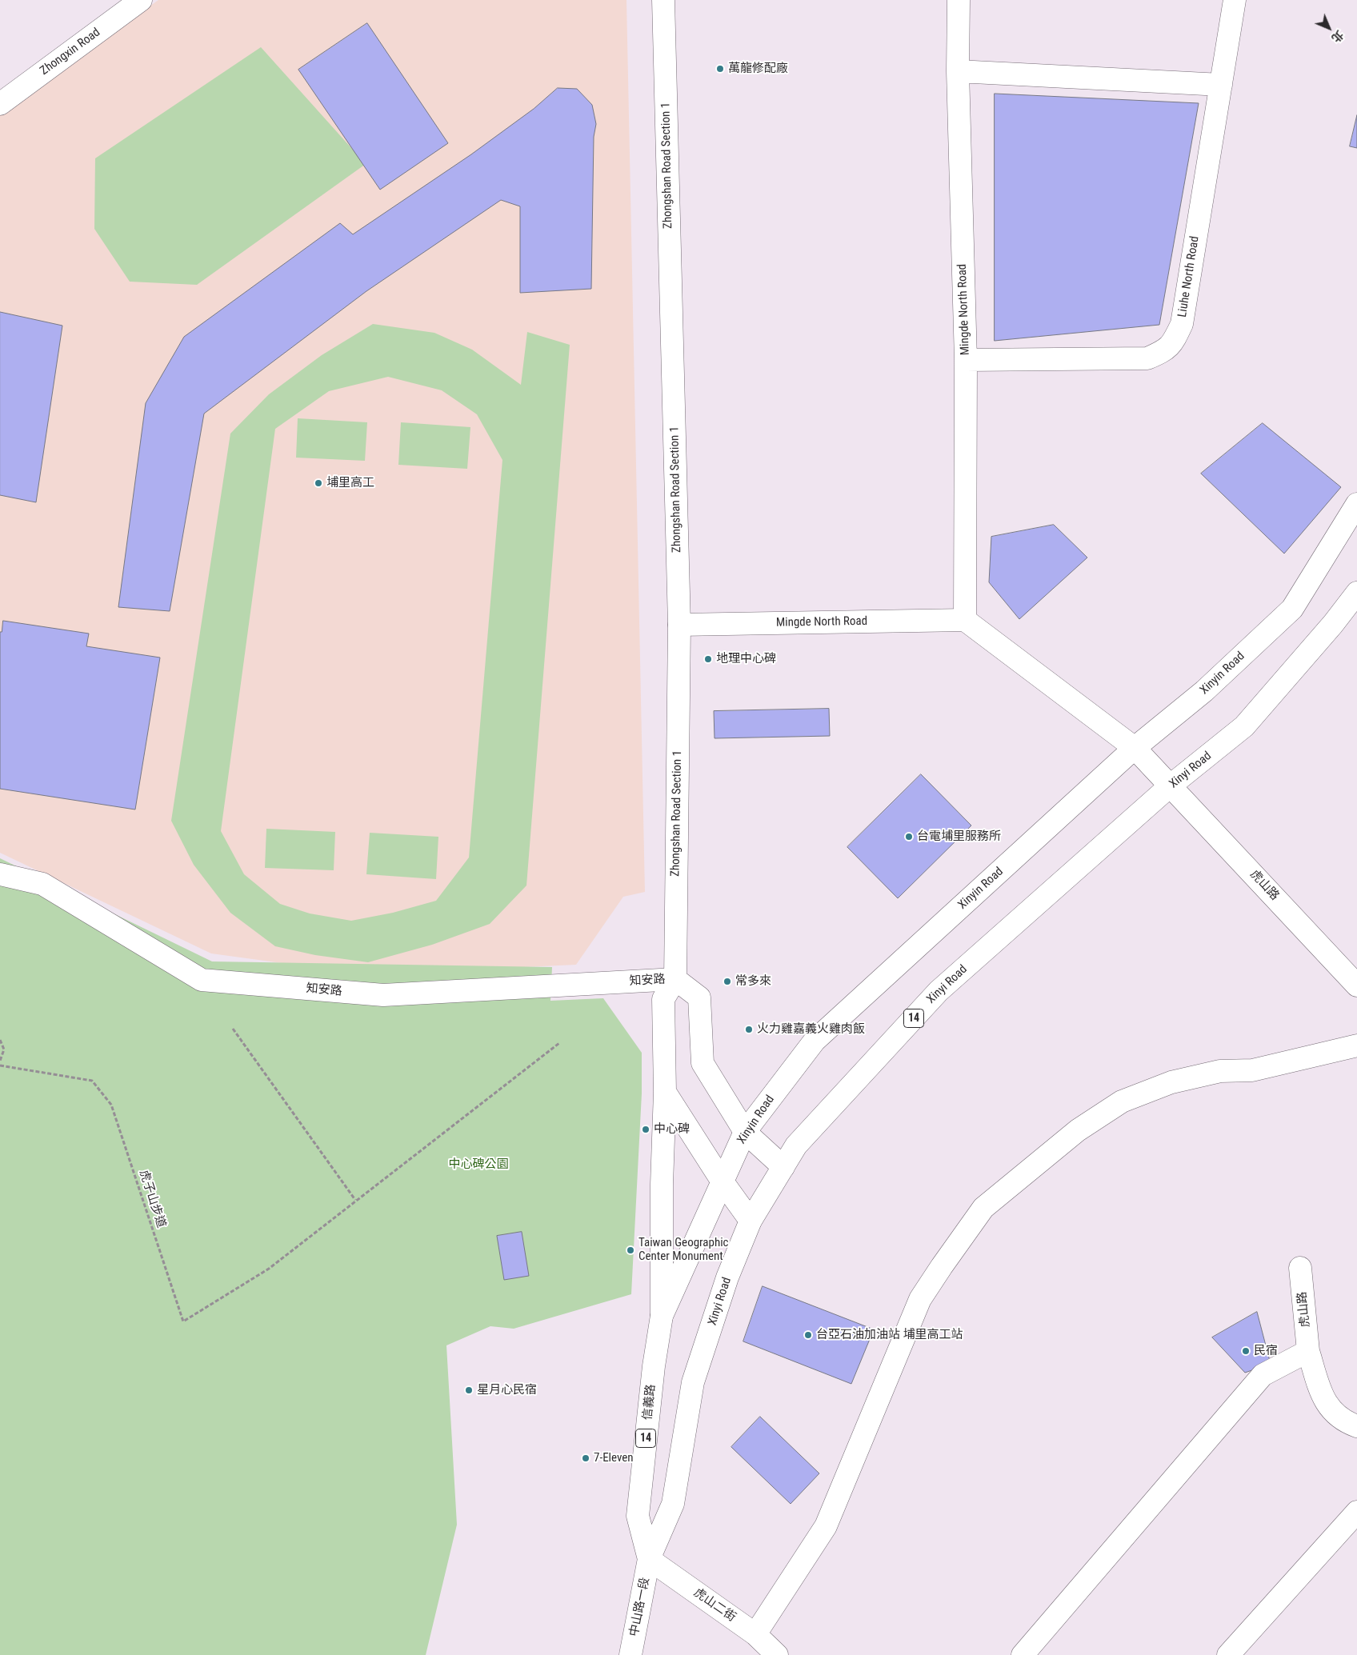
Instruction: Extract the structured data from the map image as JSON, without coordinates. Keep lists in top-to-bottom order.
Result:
{
  "streets": {
    "street": [
      "Zhongxin Road",
      "Zhongshan Road Section 1",
      "Liuhe North Road",
      "Mingde North Road",
      "Xinyin Road",
      "Xinyi Road",
      "虎山路",
      "知安路",
      "14",
      "信義路",
      "虎山二街",
      "中山路一段"
    ],
    "path": ["虎子山步道"]
  },
  "crossings": [
    ["Zhongshan Road Section 1", "Mingde North Road"],
    ["Zhongshan Road Section 1", "知安路"],
    ["Liuhe North Road", "Mingde North Road"],
    ["Xinyin Road", "信義路"],
    ["Xinyi Road", "虎山路"],
    ["Xinyi Road", "信義路"],
    ["Xinyi Road", "虎山二街"],
    ["Xinyi Road", "中山路一段"],
    ["信義路", "虎山二街"],
    ["信義路", "中山路一段"],
    ["虎山二街", "中山路一段"]
  ],
  "parks": ["中心碑公園"],
  "places": [
    "萬龍修配廠",
    "埔里高工",
    "地理中心碑",
    "台電埔里服務所",
    "常多來",
    "火力雞嘉義火雞肉飯",
    "中心碑",
    "Taiwan Geographic Center Monument",
    "台亞石油加油站 埔里高工站",
    "民宿",
    "星月心民宿",
    "7-Eleven"
  ],
  "north": "bottom right"
}
